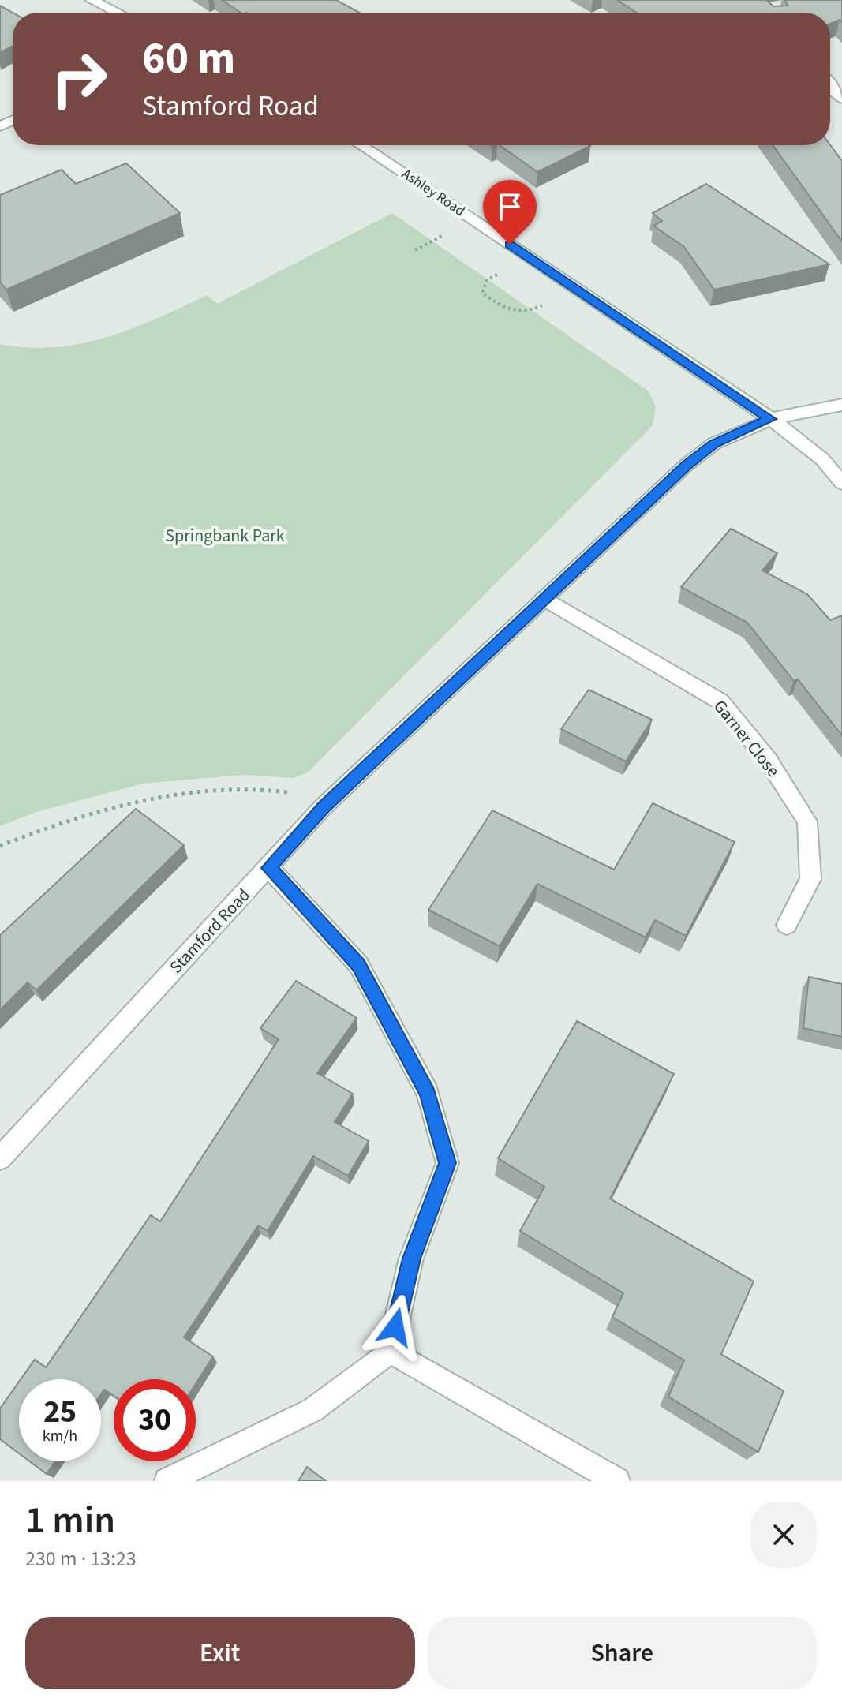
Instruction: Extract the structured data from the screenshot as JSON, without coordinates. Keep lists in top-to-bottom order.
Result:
{
  "streets": {
    "street": ["Ashley Road", "Garner Close", "Stamford Road"]
  },
  "crossings": [
    ["Ashley Road", "Stamford Road"],
    ["Garner Close", "Stamford Road"]
  ],
  "parks": ["Springbank Park"],
  "page": {
    "turn": ["60 m", "Stamford Road"],
    "speed": "25 km/h",
    "limit": "30",
    "heading": ["1 min", "230 m · 13:23"],
    "buttons": ["Exit", "Share"]
  }
}
